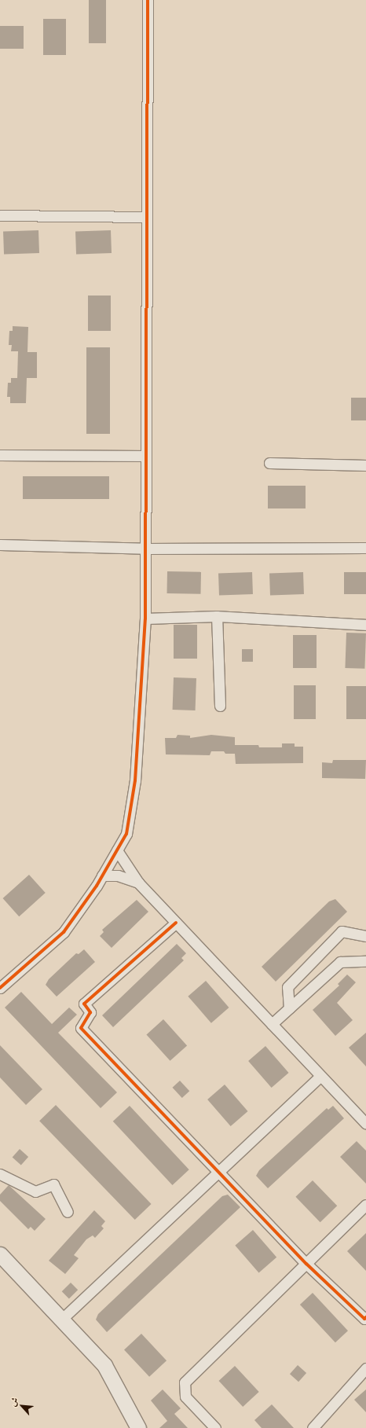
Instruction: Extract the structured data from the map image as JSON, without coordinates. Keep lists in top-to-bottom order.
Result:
{
  "north": "top left"
}
